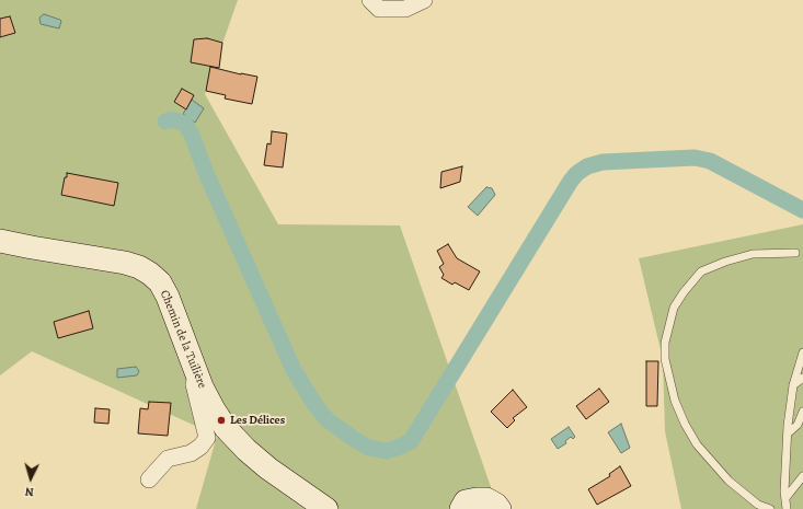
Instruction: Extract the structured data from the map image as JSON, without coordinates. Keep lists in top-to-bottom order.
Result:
{
  "streets": {
    "street": ["Chemin de la Tuilière"]
  },
  "places": ["Les Délices"],
  "north": "bottom"
}
